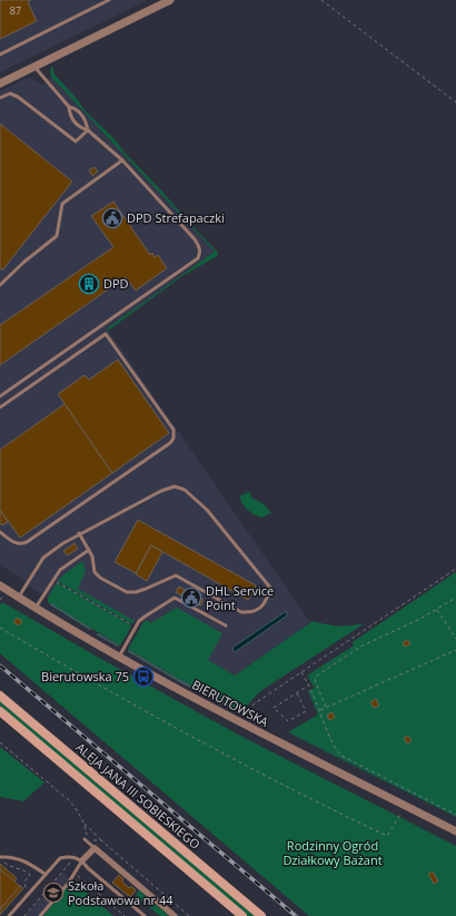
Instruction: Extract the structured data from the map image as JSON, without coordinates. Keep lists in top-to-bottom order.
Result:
{
  "streets": {
    "main road": ["ALEJA JANA III SOBIESKIEGO"],
    "street": ["BIERUTOWSKA"]
  },
  "parks": ["Rodzinny Ogród Działkowy Bażant"],
  "places": {
    "public building": ["DPD Strefapaczki", "DHL Service Point"],
    "building": ["DPD"],
    "bus stop": ["Bierutowska 75"],
    "school or university": ["Szkoła Podstawowa nr 44"]
  },
  "house_numbers": ["87"]
}
